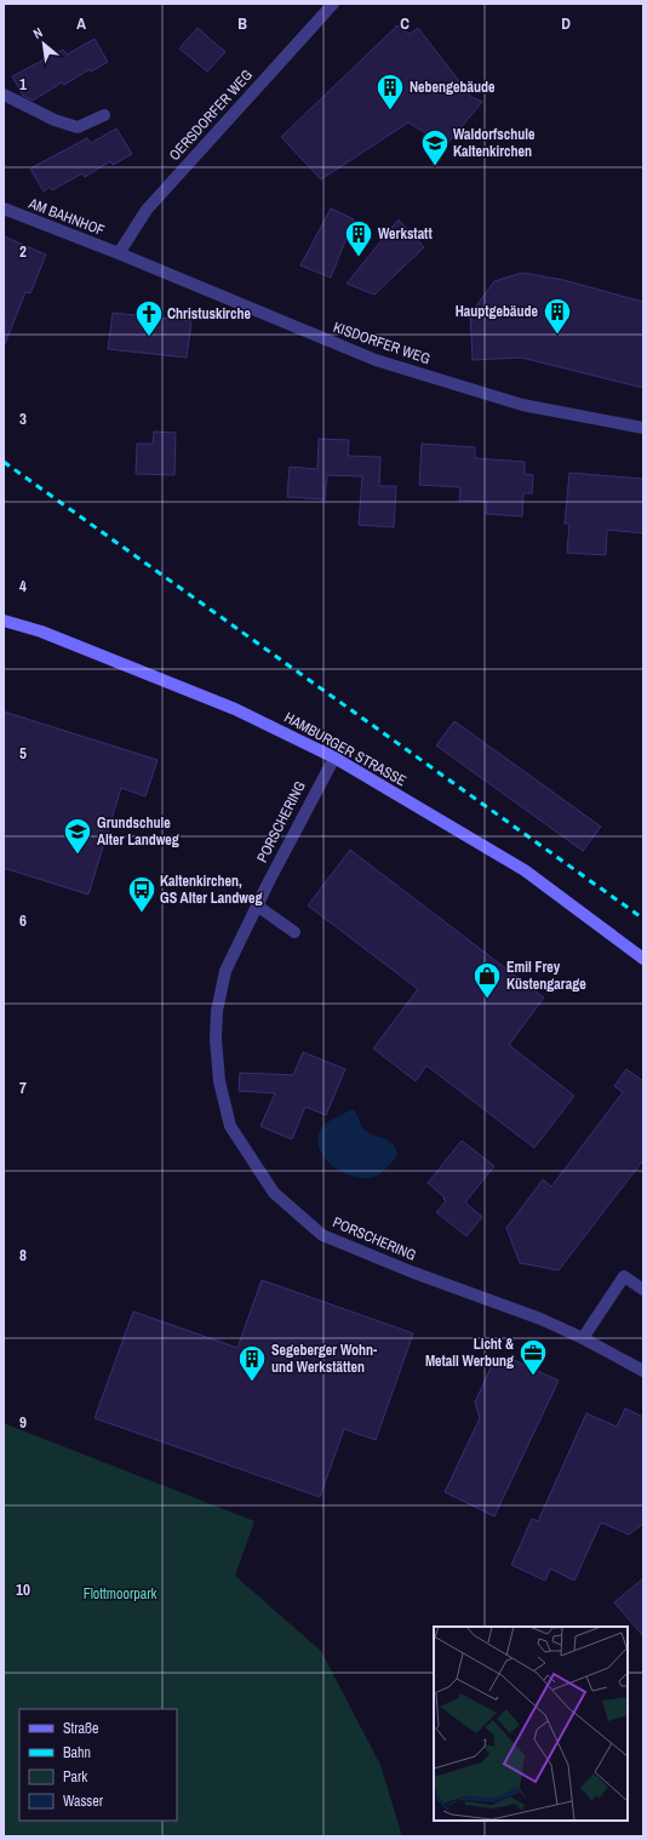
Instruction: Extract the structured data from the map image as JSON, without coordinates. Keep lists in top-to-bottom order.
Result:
{
  "streets": {
    "main road": ["HAMBURGER STRASSE"],
    "street": [
      "OERSDORFER WEG",
      "AM BAHNHOF",
      "KISDORFER WEG",
      "PORSCHERING"
    ]
  },
  "crossings": [
    ["OERSDORFER WEG", "AM BAHNHOF"],
    ["OERSDORFER WEG", "KISDORFER WEG"],
    ["AM BAHNHOF", "KISDORFER WEG"],
    ["HAMBURGER STRASSE", "PORSCHERING"]
  ],
  "parks": ["Flottmoorpark"],
  "places": {
    "building": [
      "Nebengebäude",
      "Werkstatt",
      "Hauptgebäude",
      "Segeberger Wohn- und Werkstätten"
    ],
    "school or university": ["Waldorfschule Kaltenkirchen", "Grundschule Alter Landweg"],
    "church": ["Christuskirche"],
    "bus stop": ["Kaltenkirchen, GS Alter Landweg"],
    "shop": ["Emil Frey Küstengarage"],
    "office": ["Licht & Metall Werbung"]
  },
  "legend": [
    "Straße",
    "Bahn",
    "Park",
    "Wasser"
  ],
  "north": "top left",
  "grid": {
    "columns": [
      "A",
      "B",
      "C",
      "D"
    ],
    "rows": [
      "1",
      "2",
      "3",
      "4",
      "5",
      "6",
      "7",
      "8",
      "9",
      "10"
    ]
  }
}
